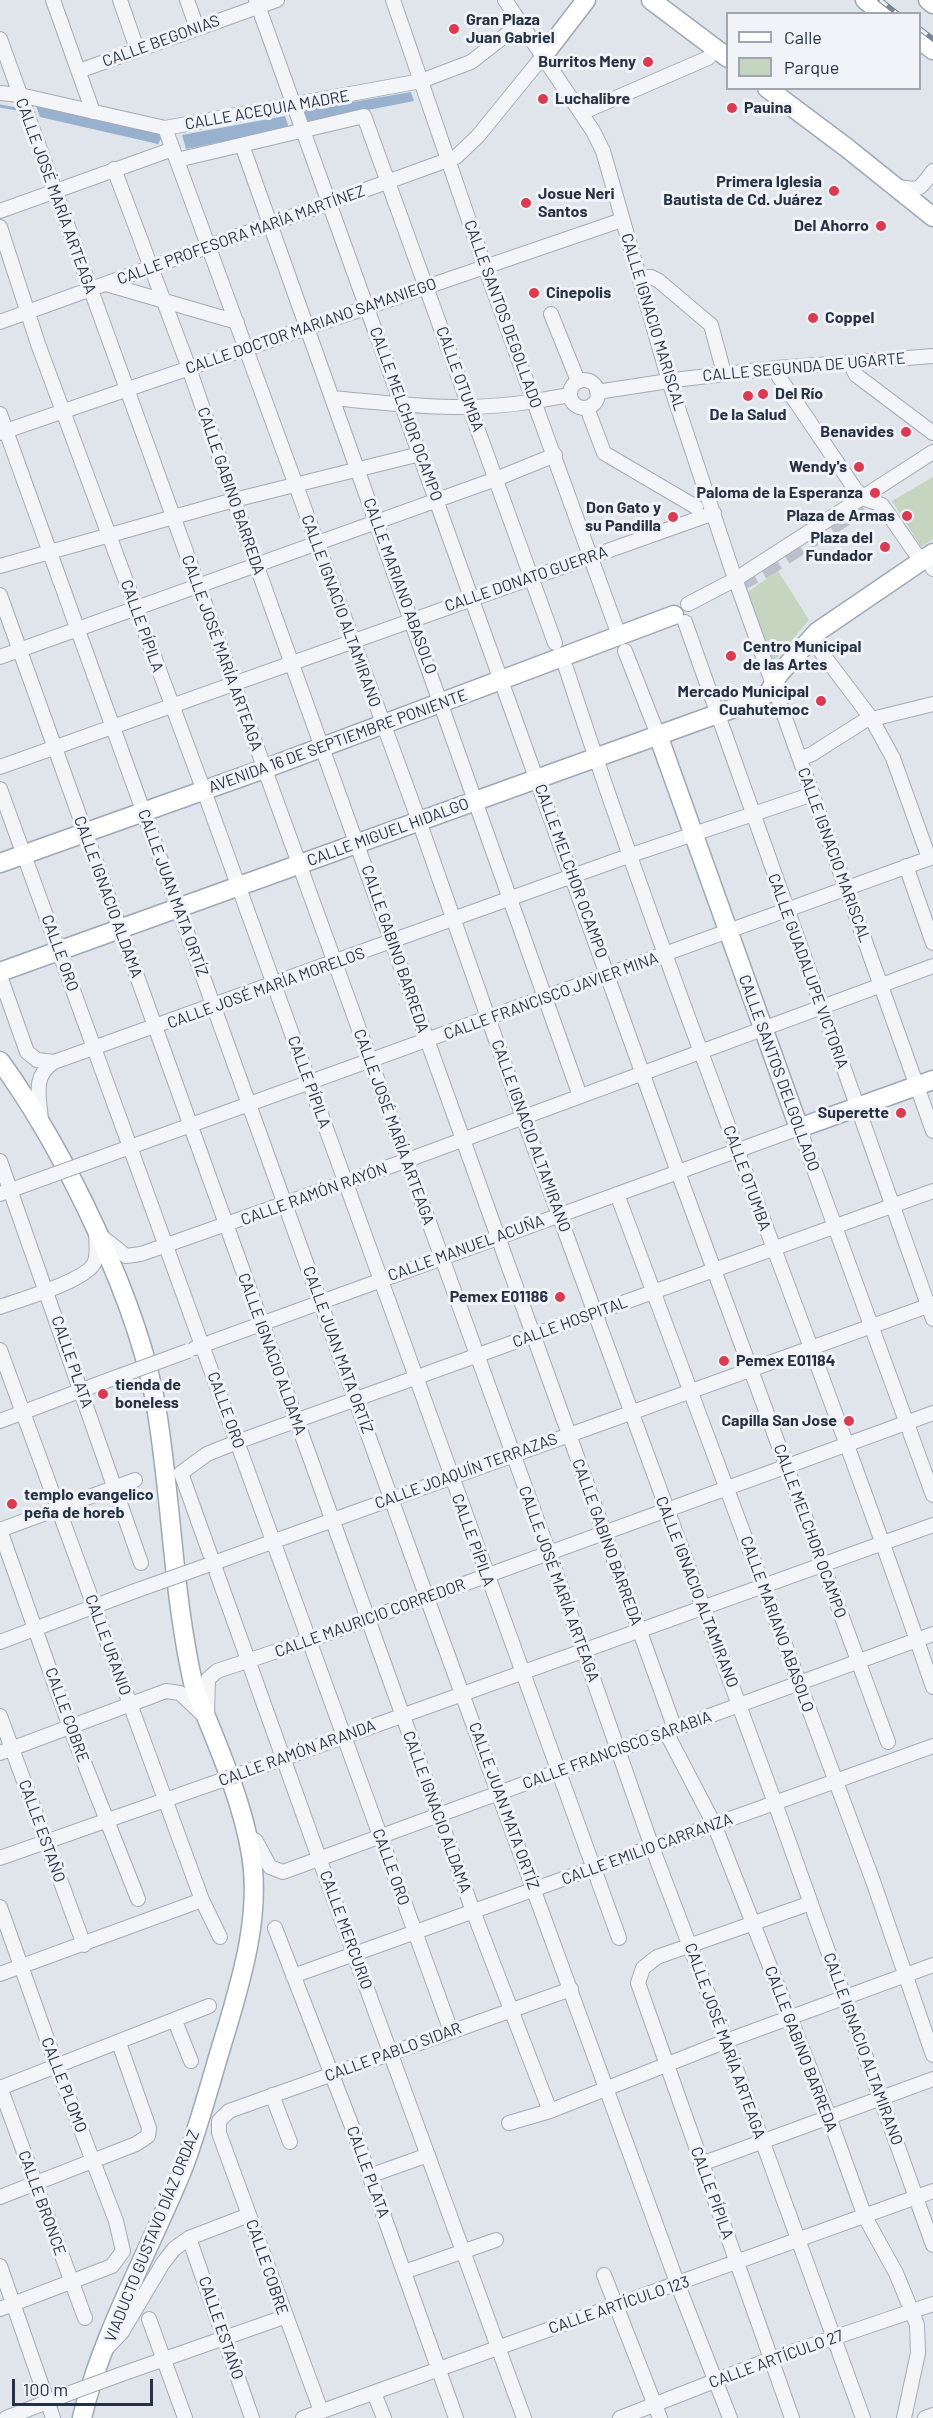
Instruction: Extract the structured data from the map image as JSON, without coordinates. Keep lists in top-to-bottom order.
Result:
{
  "streets": {
    "main road": [
      "AVENIDA 16 DE SEPTIEMBRE PONIENTE",
      "CALLE MIGUEL HIDALGO",
      "CALLE SANTOS DELGOLLADO",
      "CALLE MANUEL ACUÑA",
      "VIADUCTO GUSTAVO DÍAZ ORDAZ"
    ],
    "street": [
      "CALLE BEGONIAS",
      "CALLE ACEQUIA MADRE",
      "CALLE JOSÉ MARÍA ARTEAGA",
      "CALLE PROFESORA MARÍA MARTÍNEZ",
      "CALLE SANTOS DEGOLLADO",
      "CALLE IGNACIO MARISCAL",
      "CALLE DOCTOR MARIANO SAMANIEGO",
      "CALLE SEGUNDA DE UGARTE",
      "CALLE OTUMBA",
      "CALLE MELCHOR OCAMPO",
      "CALLE GABINO BARREDA",
      "CALLE DONATO GUERRA",
      "CALLE MARIANO ABASOLO",
      "CALLE IGNACIO ALTAMIRANO",
      "CALLE PÍPILA",
      "CALLE JUAN MATA ORTÍZ",
      "CALLE IGNACIO ALDAMA",
      "CALLE ORO",
      "CALLE GUADALUPE VICTORIA",
      "CALLE JOSÉ MARÍA MORELOS",
      "CALLE FRANCISCO JAVIER MINA",
      "CALLE RAMÓN RAYÓN",
      "CALLE HOSPITAL",
      "CALLE PLATA",
      "CALLE JOAQUÍN TERRAZAS",
      "CALLE MAURICIO CORREDOR",
      "CALLE URANIO",
      "CALLE COBRE",
      "CALLE FRANCISCO SARABIA",
      "CALLE RAMÓN ARANDA",
      "CALLE ESTAÑO",
      "CALLE EMILIO CARRANZA",
      "CALLE MERCURIO",
      "CALLE PABLO SIDAR",
      "CALLE PLOMO",
      "CALLE BRONCE",
      "CALLE ARTÍCULO 123",
      "CALLE ARTÍCULO 27"
    ]
  },
  "crossings": [
    ["CALLE BEGONIAS", "CALLE MELCHOR OCAMPO"],
    ["CALLE ACEQUIA MADRE", "CALLE JOSÉ MARÍA ARTEAGA"],
    ["CALLE ACEQUIA MADRE", "CALLE SANTOS DEGOLLADO"],
    ["CALLE ACEQUIA MADRE", "CALLE IGNACIO MARISCAL"],
    ["CALLE ACEQUIA MADRE", "CALLE OTUMBA"],
    ["CALLE ACEQUIA MADRE", "CALLE MELCHOR OCAMPO"],
    ["CALLE ACEQUIA MADRE", "CALLE MARIANO ABASOLO"],
    ["CALLE ACEQUIA MADRE", "CALLE IGNACIO ALTAMIRANO"],
    ["CALLE JOSÉ MARÍA ARTEAGA", "CALLE PROFESORA MARÍA MARTÍNEZ"],
    ["CALLE JOSÉ MARÍA ARTEAGA", "CALLE DOCTOR MARIANO SAMANIEGO"],
    ["CALLE JOSÉ MARÍA ARTEAGA", "CALLE DONATO GUERRA"],
    ["CALLE JOSÉ MARÍA ARTEAGA", "CALLE PÍPILA"],
    ["CALLE JOSÉ MARÍA ARTEAGA", "AVENIDA 16 DE SEPTIEMBRE PONIENTE"],
    ["CALLE JOSÉ MARÍA ARTEAGA", "CALLE MIGUEL HIDALGO"],
    ["CALLE JOSÉ MARÍA ARTEAGA", "CALLE JOSÉ MARÍA MORELOS"],
    ["CALLE JOSÉ MARÍA ARTEAGA", "CALLE FRANCISCO JAVIER MINA"],
    ["CALLE JOSÉ MARÍA ARTEAGA", "CALLE RAMÓN RAYÓN"],
    ["CALLE JOSÉ MARÍA ARTEAGA", "CALLE MANUEL ACUÑA"],
    ["CALLE JOSÉ MARÍA ARTEAGA", "CALLE HOSPITAL"],
    ["CALLE JOSÉ MARÍA ARTEAGA", "CALLE JOAQUÍN TERRAZAS"],
    ["CALLE JOSÉ MARÍA ARTEAGA", "CALLE MAURICIO CORREDOR"],
    ["CALLE JOSÉ MARÍA ARTEAGA", "CALLE FRANCISCO SARABIA"],
    ["CALLE JOSÉ MARÍA ARTEAGA", "CALLE RAMÓN ARANDA"],
    ["CALLE JOSÉ MARÍA ARTEAGA", "CALLE EMILIO CARRANZA"],
    ["CALLE JOSÉ MARÍA ARTEAGA", "CALLE ARTÍCULO 123"],
    ["CALLE JOSÉ MARÍA ARTEAGA", "CALLE ARTÍCULO 27"],
    ["CALLE PROFESORA MARÍA MARTÍNEZ", "CALLE SANTOS DEGOLLADO"],
    ["CALLE PROFESORA MARÍA MARTÍNEZ", "CALLE IGNACIO MARISCAL"],
    ["CALLE PROFESORA MARÍA MARTÍNEZ", "CALLE OTUMBA"],
    ["CALLE PROFESORA MARÍA MARTÍNEZ", "CALLE MELCHOR OCAMPO"],
    ["CALLE PROFESORA MARÍA MARTÍNEZ", "CALLE GABINO BARREDA"],
    ["CALLE PROFESORA MARÍA MARTÍNEZ", "CALLE MARIANO ABASOLO"],
    ["CALLE PROFESORA MARÍA MARTÍNEZ", "CALLE IGNACIO ALTAMIRANO"],
    ["CALLE PROFESORA MARÍA MARTÍNEZ", "CALLE PÍPILA"],
    ["CALLE SANTOS DEGOLLADO", "CALLE DOCTOR MARIANO SAMANIEGO"],
    ["CALLE SANTOS DEGOLLADO", "CALLE DONATO GUERRA"],
    ["CALLE IGNACIO MARISCAL", "CALLE DOCTOR MARIANO SAMANIEGO"],
    ["CALLE IGNACIO MARISCAL", "CALLE DONATO GUERRA"],
    ["CALLE IGNACIO MARISCAL", "CALLE MIGUEL HIDALGO"],
    ["CALLE IGNACIO MARISCAL", "CALLE JOSÉ MARÍA MORELOS"],
    ["CALLE IGNACIO MARISCAL", "CALLE FRANCISCO JAVIER MINA"],
    ["CALLE IGNACIO MARISCAL", "CALLE RAMÓN RAYÓN"],
    ["CALLE IGNACIO MARISCAL", "CALLE MANUEL ACUÑA"],
    ["CALLE DOCTOR MARIANO SAMANIEGO", "CALLE OTUMBA"],
    ["CALLE DOCTOR MARIANO SAMANIEGO", "CALLE MELCHOR OCAMPO"],
    ["CALLE DOCTOR MARIANO SAMANIEGO", "CALLE GABINO BARREDA"],
    ["CALLE DOCTOR MARIANO SAMANIEGO", "CALLE MARIANO ABASOLO"],
    ["CALLE DOCTOR MARIANO SAMANIEGO", "CALLE IGNACIO ALTAMIRANO"],
    ["CALLE DOCTOR MARIANO SAMANIEGO", "CALLE PÍPILA"],
    ["CALLE DOCTOR MARIANO SAMANIEGO", "CALLE JUAN MATA ORTÍZ"],
    ["CALLE OTUMBA", "CALLE DONATO GUERRA"],
    ["CALLE OTUMBA", "CALLE MIGUEL HIDALGO"],
    ["CALLE OTUMBA", "CALLE JOSÉ MARÍA MORELOS"],
    ["CALLE OTUMBA", "CALLE FRANCISCO JAVIER MINA"],
    ["CALLE OTUMBA", "CALLE RAMÓN RAYÓN"],
    ["CALLE OTUMBA", "CALLE MANUEL ACUÑA"],
    ["CALLE OTUMBA", "CALLE HOSPITAL"],
    ["CALLE OTUMBA", "CALLE JOAQUÍN TERRAZAS"],
    ["CALLE OTUMBA", "CALLE MAURICIO CORREDOR"],
    ["CALLE OTUMBA", "CALLE FRANCISCO SARABIA"],
    ["CALLE OTUMBA", "CALLE RAMÓN ARANDA"],
    ["CALLE MELCHOR OCAMPO", "CALLE DONATO GUERRA"],
    ["CALLE MELCHOR OCAMPO", "AVENIDA 16 DE SEPTIEMBRE PONIENTE"],
    ["CALLE MELCHOR OCAMPO", "CALLE MIGUEL HIDALGO"],
    ["CALLE MELCHOR OCAMPO", "CALLE JOSÉ MARÍA MORELOS"],
    ["CALLE MELCHOR OCAMPO", "CALLE FRANCISCO JAVIER MINA"],
    ["CALLE MELCHOR OCAMPO", "CALLE RAMÓN RAYÓN"],
    ["CALLE MELCHOR OCAMPO", "CALLE MANUEL ACUÑA"],
    ["CALLE MELCHOR OCAMPO", "CALLE HOSPITAL"],
    ["CALLE MELCHOR OCAMPO", "CALLE JOAQUÍN TERRAZAS"],
    ["CALLE MELCHOR OCAMPO", "CALLE MAURICIO CORREDOR"],
    ["CALLE MELCHOR OCAMPO", "CALLE FRANCISCO SARABIA"],
    ["CALLE MELCHOR OCAMPO", "CALLE RAMÓN ARANDA"],
    ["CALLE GABINO BARREDA", "CALLE DONATO GUERRA"],
    ["CALLE GABINO BARREDA", "AVENIDA 16 DE SEPTIEMBRE PONIENTE"],
    ["CALLE GABINO BARREDA", "CALLE MIGUEL HIDALGO"],
    ["CALLE GABINO BARREDA", "CALLE JOSÉ MARÍA MORELOS"],
    ["CALLE GABINO BARREDA", "CALLE FRANCISCO JAVIER MINA"],
    ["CALLE GABINO BARREDA", "CALLE RAMÓN RAYÓN"],
    ["CALLE GABINO BARREDA", "CALLE MANUEL ACUÑA"],
    ["CALLE GABINO BARREDA", "CALLE HOSPITAL"],
    ["CALLE GABINO BARREDA", "CALLE JOAQUÍN TERRAZAS"],
    ["CALLE GABINO BARREDA", "CALLE MAURICIO CORREDOR"],
    ["CALLE GABINO BARREDA", "CALLE FRANCISCO SARABIA"],
    ["CALLE GABINO BARREDA", "CALLE RAMÓN ARANDA"],
    ["CALLE GABINO BARREDA", "CALLE EMILIO CARRANZA"],
    ["CALLE GABINO BARREDA", "CALLE ARTÍCULO 123"],
    ["CALLE GABINO BARREDA", "CALLE ARTÍCULO 27"],
    ["CALLE DONATO GUERRA", "CALLE MARIANO ABASOLO"],
    ["CALLE DONATO GUERRA", "CALLE IGNACIO ALTAMIRANO"],
    ["CALLE DONATO GUERRA", "CALLE PÍPILA"],
    ["CALLE DONATO GUERRA", "CALLE JUAN MATA ORTÍZ"],
    ["CALLE DONATO GUERRA", "CALLE IGNACIO ALDAMA"],
    ["CALLE MARIANO ABASOLO", "AVENIDA 16 DE SEPTIEMBRE PONIENTE"],
    ["CALLE MARIANO ABASOLO", "CALLE MIGUEL HIDALGO"],
    ["CALLE MARIANO ABASOLO", "CALLE JOSÉ MARÍA MORELOS"],
    ["CALLE MARIANO ABASOLO", "CALLE FRANCISCO JAVIER MINA"],
    ["CALLE MARIANO ABASOLO", "CALLE RAMÓN RAYÓN"],
    ["CALLE MARIANO ABASOLO", "CALLE MANUEL ACUÑA"],
    ["CALLE MARIANO ABASOLO", "CALLE HOSPITAL"],
    ["CALLE MARIANO ABASOLO", "CALLE JOAQUÍN TERRAZAS"],
    ["CALLE MARIANO ABASOLO", "CALLE MAURICIO CORREDOR"],
    ["CALLE MARIANO ABASOLO", "CALLE FRANCISCO SARABIA"],
    ["CALLE MARIANO ABASOLO", "CALLE RAMÓN ARANDA"],
    ["CALLE MARIANO ABASOLO", "CALLE EMILIO CARRANZA"],
    ["CALLE IGNACIO ALTAMIRANO", "AVENIDA 16 DE SEPTIEMBRE PONIENTE"],
    ["CALLE IGNACIO ALTAMIRANO", "CALLE MIGUEL HIDALGO"],
    ["CALLE IGNACIO ALTAMIRANO", "CALLE JOSÉ MARÍA MORELOS"],
    ["CALLE IGNACIO ALTAMIRANO", "CALLE FRANCISCO JAVIER MINA"],
    ["CALLE IGNACIO ALTAMIRANO", "CALLE RAMÓN RAYÓN"],
    ["CALLE IGNACIO ALTAMIRANO", "CALLE MANUEL ACUÑA"],
    ["CALLE IGNACIO ALTAMIRANO", "CALLE HOSPITAL"],
    ["CALLE IGNACIO ALTAMIRANO", "CALLE JOAQUÍN TERRAZAS"],
    ["CALLE IGNACIO ALTAMIRANO", "CALLE MAURICIO CORREDOR"],
    ["CALLE IGNACIO ALTAMIRANO", "CALLE FRANCISCO SARABIA"],
    ["CALLE IGNACIO ALTAMIRANO", "CALLE RAMÓN ARANDA"],
    ["CALLE IGNACIO ALTAMIRANO", "CALLE EMILIO CARRANZA"],
    ["CALLE IGNACIO ALTAMIRANO", "CALLE ARTÍCULO 123"],
    ["CALLE PÍPILA", "AVENIDA 16 DE SEPTIEMBRE PONIENTE"],
    ["CALLE PÍPILA", "CALLE MIGUEL HIDALGO"],
    ["CALLE PÍPILA", "CALLE JOSÉ MARÍA MORELOS"],
    ["CALLE PÍPILA", "CALLE FRANCISCO JAVIER MINA"],
    ["CALLE PÍPILA", "CALLE RAMÓN RAYÓN"],
    ["CALLE PÍPILA", "CALLE MANUEL ACUÑA"],
    ["CALLE PÍPILA", "CALLE HOSPITAL"],
    ["CALLE PÍPILA", "CALLE JOAQUÍN TERRAZAS"],
    ["CALLE PÍPILA", "CALLE MAURICIO CORREDOR"],
    ["CALLE PÍPILA", "CALLE FRANCISCO SARABIA"],
    ["CALLE PÍPILA", "CALLE RAMÓN ARANDA"],
    ["CALLE PÍPILA", "CALLE EMILIO CARRANZA"],
    ["CALLE PÍPILA", "CALLE ARTÍCULO 123"],
    ["CALLE PÍPILA", "CALLE ARTÍCULO 27"],
    ["AVENIDA 16 DE SEPTIEMBRE PONIENTE", "CALLE JUAN MATA ORTÍZ"],
    ["AVENIDA 16 DE SEPTIEMBRE PONIENTE", "CALLE IGNACIO ALDAMA"],
    ["AVENIDA 16 DE SEPTIEMBRE PONIENTE", "CALLE ORO"],
    ["AVENIDA 16 DE SEPTIEMBRE PONIENTE", "CALLE GUADALUPE VICTORIA"],
    ["CALLE MIGUEL HIDALGO", "CALLE JUAN MATA ORTÍZ"],
    ["CALLE MIGUEL HIDALGO", "CALLE IGNACIO ALDAMA"],
    ["CALLE MIGUEL HIDALGO", "CALLE ORO"],
    ["CALLE MIGUEL HIDALGO", "CALLE GUADALUPE VICTORIA"],
    ["CALLE MIGUEL HIDALGO", "CALLE SANTOS DELGOLLADO"],
    ["CALLE JUAN MATA ORTÍZ", "CALLE JOSÉ MARÍA MORELOS"],
    ["CALLE JUAN MATA ORTÍZ", "CALLE FRANCISCO JAVIER MINA"],
    ["CALLE JUAN MATA ORTÍZ", "CALLE RAMÓN RAYÓN"],
    ["CALLE JUAN MATA ORTÍZ", "CALLE MANUEL ACUÑA"],
    ["CALLE JUAN MATA ORTÍZ", "CALLE HOSPITAL"],
    ["CALLE JUAN MATA ORTÍZ", "CALLE JOAQUÍN TERRAZAS"],
    ["CALLE JUAN MATA ORTÍZ", "CALLE MAURICIO CORREDOR"],
    ["CALLE JUAN MATA ORTÍZ", "CALLE FRANCISCO SARABIA"],
    ["CALLE JUAN MATA ORTÍZ", "CALLE RAMÓN ARANDA"],
    ["CALLE JUAN MATA ORTÍZ", "CALLE EMILIO CARRANZA"],
    ["CALLE JUAN MATA ORTÍZ", "CALLE PABLO SIDAR"],
    ["CALLE JUAN MATA ORTÍZ", "CALLE ARTÍCULO 123"],
    ["CALLE JUAN MATA ORTÍZ", "CALLE ARTÍCULO 27"],
    ["CALLE IGNACIO ALDAMA", "CALLE JOSÉ MARÍA MORELOS"],
    ["CALLE IGNACIO ALDAMA", "CALLE FRANCISCO JAVIER MINA"],
    ["CALLE IGNACIO ALDAMA", "CALLE RAMÓN RAYÓN"],
    ["CALLE IGNACIO ALDAMA", "CALLE MANUEL ACUÑA"],
    ["CALLE IGNACIO ALDAMA", "CALLE HOSPITAL"],
    ["CALLE IGNACIO ALDAMA", "CALLE JOAQUÍN TERRAZAS"],
    ["CALLE IGNACIO ALDAMA", "CALLE MAURICIO CORREDOR"],
    ["CALLE IGNACIO ALDAMA", "CALLE FRANCISCO SARABIA"],
    ["CALLE IGNACIO ALDAMA", "CALLE RAMÓN ARANDA"],
    ["CALLE IGNACIO ALDAMA", "CALLE EMILIO CARRANZA"],
    ["CALLE IGNACIO ALDAMA", "CALLE PABLO SIDAR"],
    ["CALLE ORO", "CALLE JOSÉ MARÍA MORELOS"],
    ["CALLE ORO", "CALLE FRANCISCO JAVIER MINA"],
    ["CALLE ORO", "CALLE RAMÓN RAYÓN"],
    ["CALLE ORO", "CALLE MANUEL ACUÑA"],
    ["CALLE ORO", "CALLE HOSPITAL"],
    ["CALLE ORO", "CALLE JOAQUÍN TERRAZAS"],
    ["CALLE ORO", "CALLE MAURICIO CORREDOR"],
    ["CALLE ORO", "CALLE FRANCISCO SARABIA"],
    ["CALLE ORO", "CALLE RAMÓN ARANDA"],
    ["CALLE ORO", "CALLE EMILIO CARRANZA"],
    ["CALLE ORO", "CALLE PABLO SIDAR"],
    ["CALLE GUADALUPE VICTORIA", "CALLE JOSÉ MARÍA MORELOS"],
    ["CALLE GUADALUPE VICTORIA", "CALLE FRANCISCO JAVIER MINA"],
    ["CALLE GUADALUPE VICTORIA", "CALLE RAMÓN RAYÓN"],
    ["CALLE GUADALUPE VICTORIA", "CALLE MANUEL ACUÑA"],
    ["CALLE GUADALUPE VICTORIA", "CALLE HOSPITAL"],
    ["CALLE GUADALUPE VICTORIA", "CALLE JOAQUÍN TERRAZAS"],
    ["CALLE JOSÉ MARÍA MORELOS", "CALLE SANTOS DELGOLLADO"],
    ["CALLE FRANCISCO JAVIER MINA", "CALLE SANTOS DELGOLLADO"],
    ["CALLE FRANCISCO JAVIER MINA", "CALLE PLATA"],
    ["CALLE SANTOS DELGOLLADO", "CALLE RAMÓN RAYÓN"],
    ["CALLE SANTOS DELGOLLADO", "CALLE MANUEL ACUÑA"],
    ["CALLE SANTOS DELGOLLADO", "CALLE HOSPITAL"],
    ["CALLE SANTOS DELGOLLADO", "CALLE JOAQUÍN TERRAZAS"],
    ["CALLE SANTOS DELGOLLADO", "CALLE MAURICIO CORREDOR"],
    ["CALLE RAMÓN RAYÓN", "VIADUCTO GUSTAVO DÍAZ ORDAZ"],
    ["CALLE MANUEL ACUÑA", "CALLE PLATA"],
    ["CALLE MANUEL ACUÑA", "CALLE URANIO"],
    ["CALLE HOSPITAL", "CALLE MERCURIO"],
    ["CALLE PLATA", "CALLE EMILIO CARRANZA"],
    ["CALLE PLATA", "CALLE PABLO SIDAR"],
    ["CALLE PLATA", "CALLE ARTÍCULO 123"],
    ["CALLE JOAQUÍN TERRAZAS", "CALLE URANIO"],
    ["CALLE JOAQUÍN TERRAZAS", "CALLE COBRE"],
    ["CALLE JOAQUÍN TERRAZAS", "CALLE MERCURIO"],
    ["CALLE MAURICIO CORREDOR", "CALLE MERCURIO"],
    ["CALLE MAURICIO CORREDOR", "VIADUCTO GUSTAVO DÍAZ ORDAZ"],
    ["CALLE URANIO", "CALLE RAMÓN ARANDA"],
    ["CALLE COBRE", "CALLE RAMÓN ARANDA"],
    ["CALLE COBRE", "CALLE PABLO SIDAR"],
    ["CALLE COBRE", "CALLE ARTÍCULO 123"],
    ["CALLE FRANCISCO SARABIA", "CALLE MERCURIO"],
    ["CALLE FRANCISCO SARABIA", "VIADUCTO GUSTAVO DÍAZ ORDAZ"],
    ["CALLE RAMÓN ARANDA", "CALLE ESTAÑO"],
    ["CALLE RAMÓN ARANDA", "CALLE MERCURIO"],
    ["CALLE EMILIO CARRANZA", "CALLE MERCURIO"],
    ["CALLE MERCURIO", "CALLE PABLO SIDAR"],
    ["CALLE MERCURIO", "CALLE ARTÍCULO 123"],
    ["CALLE PLOMO", "CALLE BRONCE"]
  ],
  "places": [
    "Gran Plaza Juan Gabriel",
    "Burritos Meny",
    "Luchalibre",
    "Pauina",
    "Primera Iglesia Bautista de Cd. Juárez",
    "Josue Neri Santos",
    "Del Ahorro",
    "Cinepolis",
    "Coppel",
    "Del Río",
    "De la Salud",
    "Benavides",
    "Wendy's",
    "Paloma de la Esperanza",
    "Plaza de Armas",
    "Don Gato y su Pandilla",
    "Plaza del Fundador",
    "Centro Municipal de las Artes",
    "Mercado Municipal Cuahutemoc",
    "Superette",
    "Pemex E01186",
    "Pemex E01184",
    "tienda de boneless",
    "Capilla San Jose",
    "templo evangelico peña de horeb"
  ],
  "legend": ["Calle", "Parque"],
  "scale_bar": "100 m"
}
